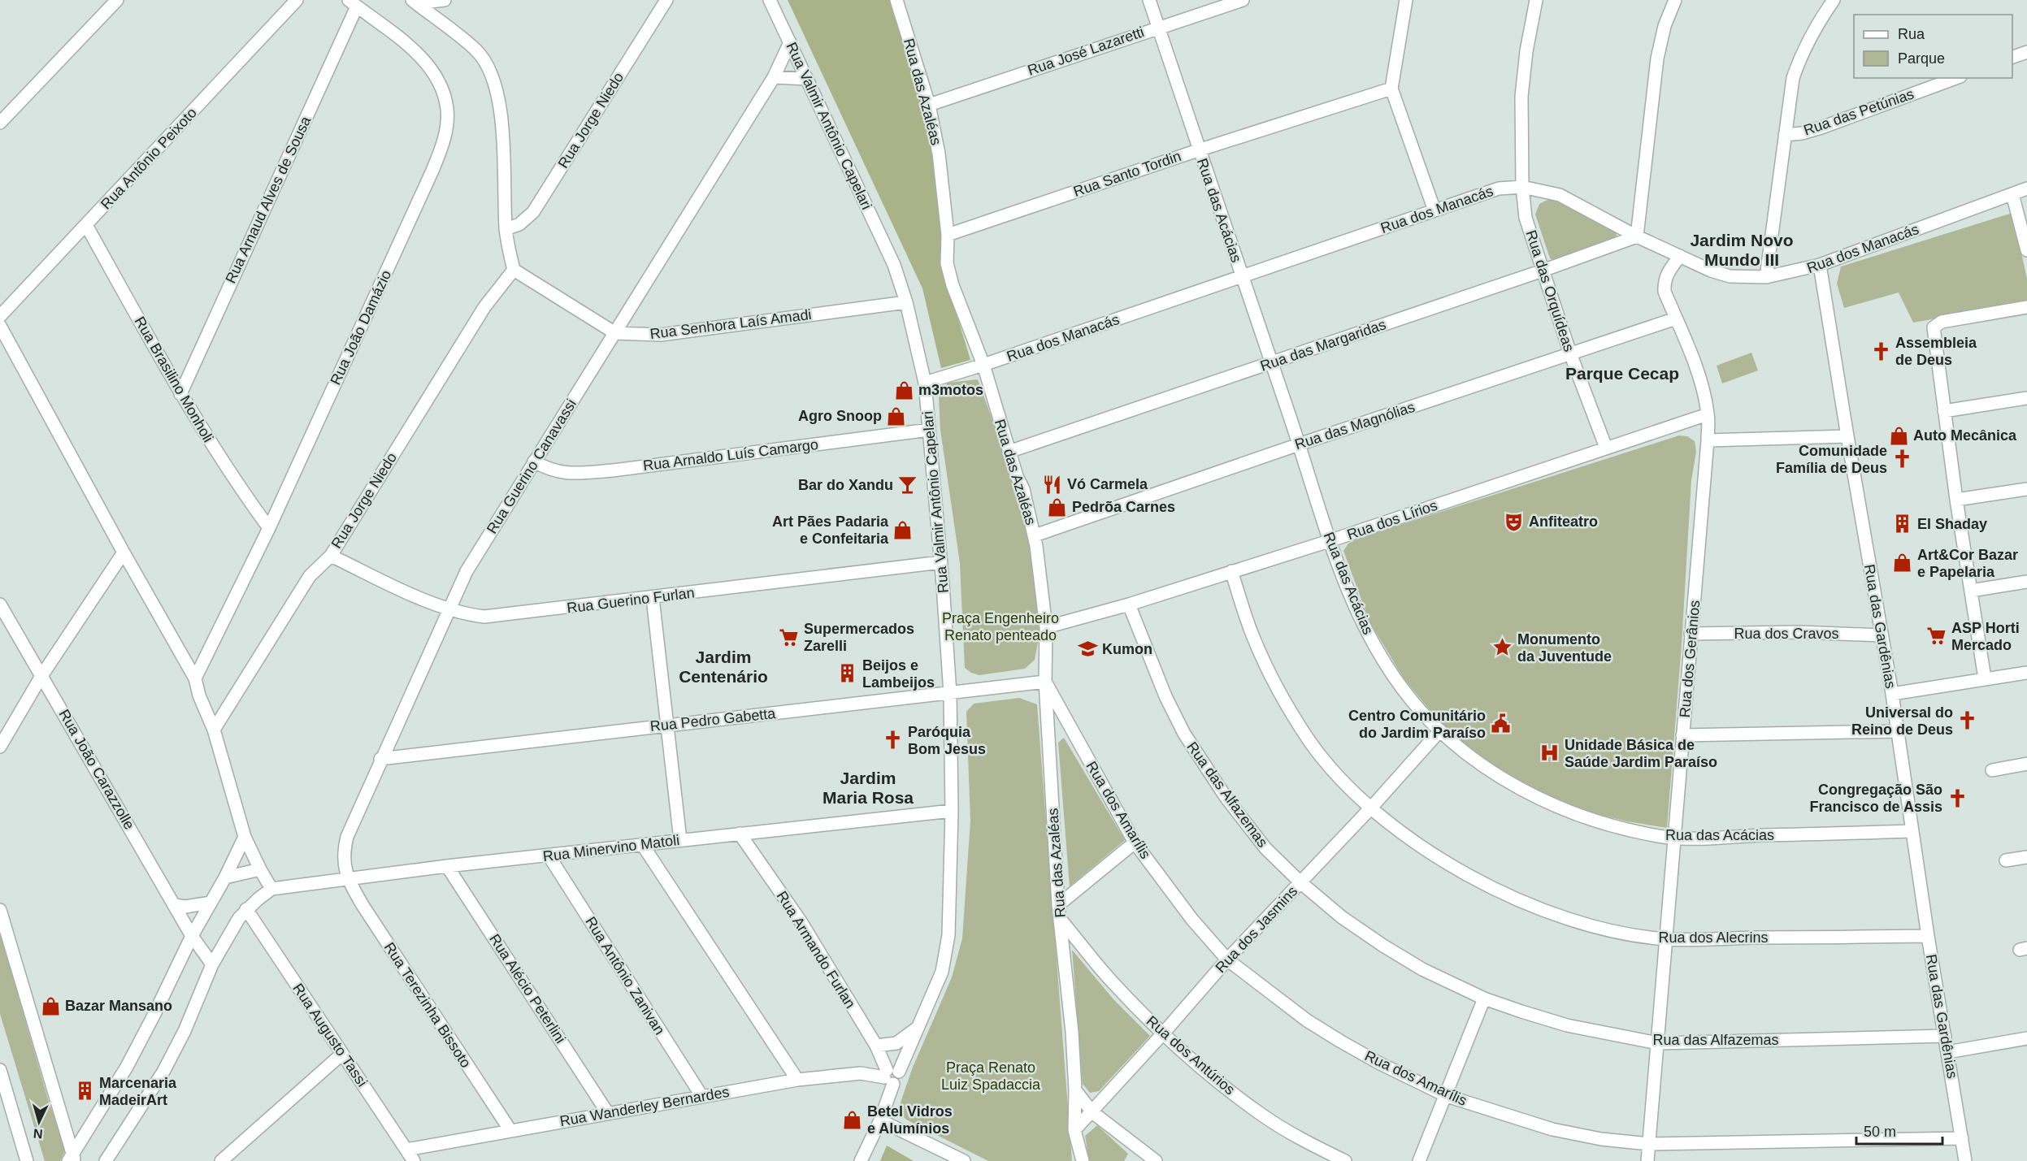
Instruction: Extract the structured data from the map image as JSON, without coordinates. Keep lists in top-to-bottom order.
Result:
{
  "streets": {
    "street": [
      "Rua José Lazaretti",
      "Rua das Azaléas",
      "Rua das Petúnias",
      "Rua Jorge Niedo",
      "Rua Valmir Antônio Capelari",
      "Rua Antônio Peixoto",
      "Rua Santo Tordin",
      "Rua Arnaud Alves de Sousa",
      "Rua dos Manacás",
      "Rua das Acácias",
      "Rua das Orquídeas",
      "Rua Senhora Laís Amadi",
      "Rua João Damázio",
      "Rua das Margaridas",
      "Rua Brasilino Monholi",
      "Rua das Magnólias",
      "Rua Arnaldo Luís Camargo",
      "Rua Guerino Canavassi",
      "Rua dos Lírios",
      "Rua Guerino Furlan",
      "Rua das Gardênias",
      "Rua dos Cravos",
      "Rua dos Gerânios",
      "Rua Pedro Gabetta",
      "Rua João Carazzolle",
      "Rua das Alfazemas",
      "Rua dos Amarílis",
      "Rua Minervino Matoli",
      "Rua dos Jasmins",
      "Rua dos Alecrins",
      "Rua Armando Furlan",
      "Rua Antônio Zanivan",
      "Rua Alécio Peterlini",
      "Rua Terezinha Bissoto",
      "Rua Augusto Tassi",
      "Rua dos Antúrios",
      "Rua Wanderley Bernardes"
    ]
  },
  "crossings": [
    ["Rua José Lazaretti", "Rua das Azaléas"],
    ["Rua José Lazaretti", "Rua das Acácias"],
    ["Rua das Azaléas", "Rua Santo Tordin"],
    ["Rua das Azaléas", "Rua dos Manacás"],
    ["Rua das Azaléas", "Rua das Margaridas"],
    ["Rua das Azaléas", "Rua das Magnólias"],
    ["Rua das Azaléas", "Rua dos Lírios"],
    ["Rua das Azaléas", "Rua Pedro Gabetta"],
    ["Rua das Azaléas", "Rua dos Amarílis"],
    ["Rua das Azaléas", "Rua dos Jasmins"],
    ["Rua das Azaléas", "Rua dos Antúrios"],
    ["Rua Jorge Niedo", "Rua Senhora Laís Amadi"],
    ["Rua Jorge Niedo", "Rua Guerino Furlan"],
    ["Rua Valmir Antônio Capelari", "Rua dos Manacás"],
    ["Rua Valmir Antônio Capelari", "Rua Senhora Laís Amadi"],
    ["Rua Valmir Antônio Capelari", "Rua Arnaldo Luís Camargo"],
    ["Rua Valmir Antônio Capelari", "Rua Guerino Canavassi"],
    ["Rua Valmir Antônio Capelari", "Rua Guerino Furlan"],
    ["Rua Valmir Antônio Capelari", "Rua Pedro Gabetta"],
    ["Rua Valmir Antônio Capelari", "Rua Minervino Matoli"],
    ["Rua Valmir Antônio Capelari", "Rua Armando Furlan"],
    ["Rua Valmir Antônio Capelari", "Rua Wanderley Bernardes"],
    ["Rua Antônio Peixoto", "Rua Brasilino Monholi"],
    ["Rua Santo Tordin", "Rua das Acácias"],
    ["Rua Arnaud Alves de Sousa", "Rua João Damázio"],
    ["Rua Arnaud Alves de Sousa", "Rua Brasilino Monholi"],
    ["Rua dos Manacás", "Rua das Acácias"],
    ["Rua dos Manacás", "Rua das Orquídeas"],
    ["Rua dos Manacás", "Rua das Margaridas"],
    ["Rua dos Manacás", "Rua das Gardênias"],
    ["Rua dos Manacás", "Rua dos Gerânios"],
    ["Rua das Acácias", "Rua das Margaridas"],
    ["Rua das Acácias", "Rua das Magnólias"],
    ["Rua das Acácias", "Rua dos Lírios"],
    ["Rua das Acácias", "Rua das Gardênias"],
    ["Rua das Acácias", "Rua dos Gerânios"],
    ["Rua das Acácias", "Rua dos Jasmins"],
    ["Rua das Orquídeas", "Rua das Margaridas"],
    ["Rua das Orquídeas", "Rua das Magnólias"],
    ["Rua das Orquídeas", "Rua dos Lírios"],
    ["Rua Senhora Laís Amadi", "Rua Guerino Canavassi"],
    ["Rua João Damázio", "Rua Brasilino Monholi"],
    ["Rua das Magnólias", "Rua dos Gerânios"],
    ["Rua Arnaldo Luís Camargo", "Rua Guerino Canavassi"],
    ["Rua Guerino Canavassi", "Rua Guerino Furlan"],
    ["Rua Guerino Canavassi", "Rua Pedro Gabetta"],
    ["Rua Guerino Canavassi", "Rua Minervino Matoli"],
    ["Rua Guerino Canavassi", "Rua Terezinha Bissoto"],
    ["Rua dos Lírios", "Rua dos Gerânios"],
    ["Rua dos Lírios", "Rua das Alfazemas"],
    ["Rua dos Lírios", "Rua dos Alecrins"],
    ["Rua das Gardênias", "Rua dos Cravos"],
    ["Rua das Gardênias", "Rua das Alfazemas"],
    ["Rua das Gardênias", "Rua dos Amarílis"],
    ["Rua das Gardênias", "Rua dos Alecrins"],
    ["Rua dos Cravos", "Rua dos Gerânios"],
    ["Rua dos Gerânios", "Rua das Alfazemas"],
    ["Rua dos Gerânios", "Rua dos Amarílis"],
    ["Rua dos Gerânios", "Rua dos Alecrins"],
    ["Rua Pedro Gabetta", "Rua dos Amarílis"],
    ["Rua das Alfazemas", "Rua dos Jasmins"],
    ["Rua dos Amarílis", "Rua dos Jasmins"],
    ["Rua Minervino Matoli", "Rua Armando Furlan"],
    ["Rua Minervino Matoli", "Rua Antônio Zanivan"],
    ["Rua Minervino Matoli", "Rua Alécio Peterlini"],
    ["Rua Minervino Matoli", "Rua Terezinha Bissoto"],
    ["Rua dos Jasmins", "Rua dos Alecrins"],
    ["Rua dos Jasmins", "Rua dos Antúrios"],
    ["Rua Armando Furlan", "Rua Wanderley Bernardes"],
    ["Rua Antônio Zanivan", "Rua Wanderley Bernardes"],
    ["Rua Alécio Peterlini", "Rua Wanderley Bernardes"],
    ["Rua Terezinha Bissoto", "Rua Wanderley Bernardes"],
    ["Rua Augusto Tassi", "Rua Wanderley Bernardes"]
  ],
  "districts": [
    "Jardim Novo Mundo III",
    "Parque Cecap",
    "Jardim Centenário",
    "Jardim Maria Rosa"
  ],
  "parks": ["Praça Engenheiro Renato penteado", "Praça Renato Luiz Spadaccia"],
  "places": {
    "church": [
      "Assembleia de Deus",
      "Comunidade Família de Deus",
      "Universal do Reino de Deus",
      "Paróquia Bom Jesus",
      "Congregação São Francisco de Assis"
    ],
    "shop": [
      "m3motos",
      "Agro Snoop",
      "Auto Mecânica",
      "Pedrõa Carnes",
      "Art Pães Padaria e Confeitaria",
      "Art&Cor Bazar e Papelaria",
      "Bazar Mansano",
      "Betel Vidros e Alumínios"
    ],
    "restaurant": ["Vó Carmela"],
    "bar": ["Bar do Xandu"],
    "theatre": ["Anfiteatro"],
    "building": ["El Shaday", "Beijos e Lambeijos", "Marcenaria MadeirArt"],
    "supermarket": ["ASP Horti Mercado", "Supermercados Zarelli"],
    "place": ["Monumento da Juventude"],
    "school or university": ["Kumon"],
    "public building": ["Centro Comunitário do Jardim Paraíso"],
    "hospital": ["Unidade Básica de Saúde Jardim Paraíso"]
  },
  "legend": ["Rua", "Parque"],
  "scale_bar": "50 m",
  "north": "bottom"
}
